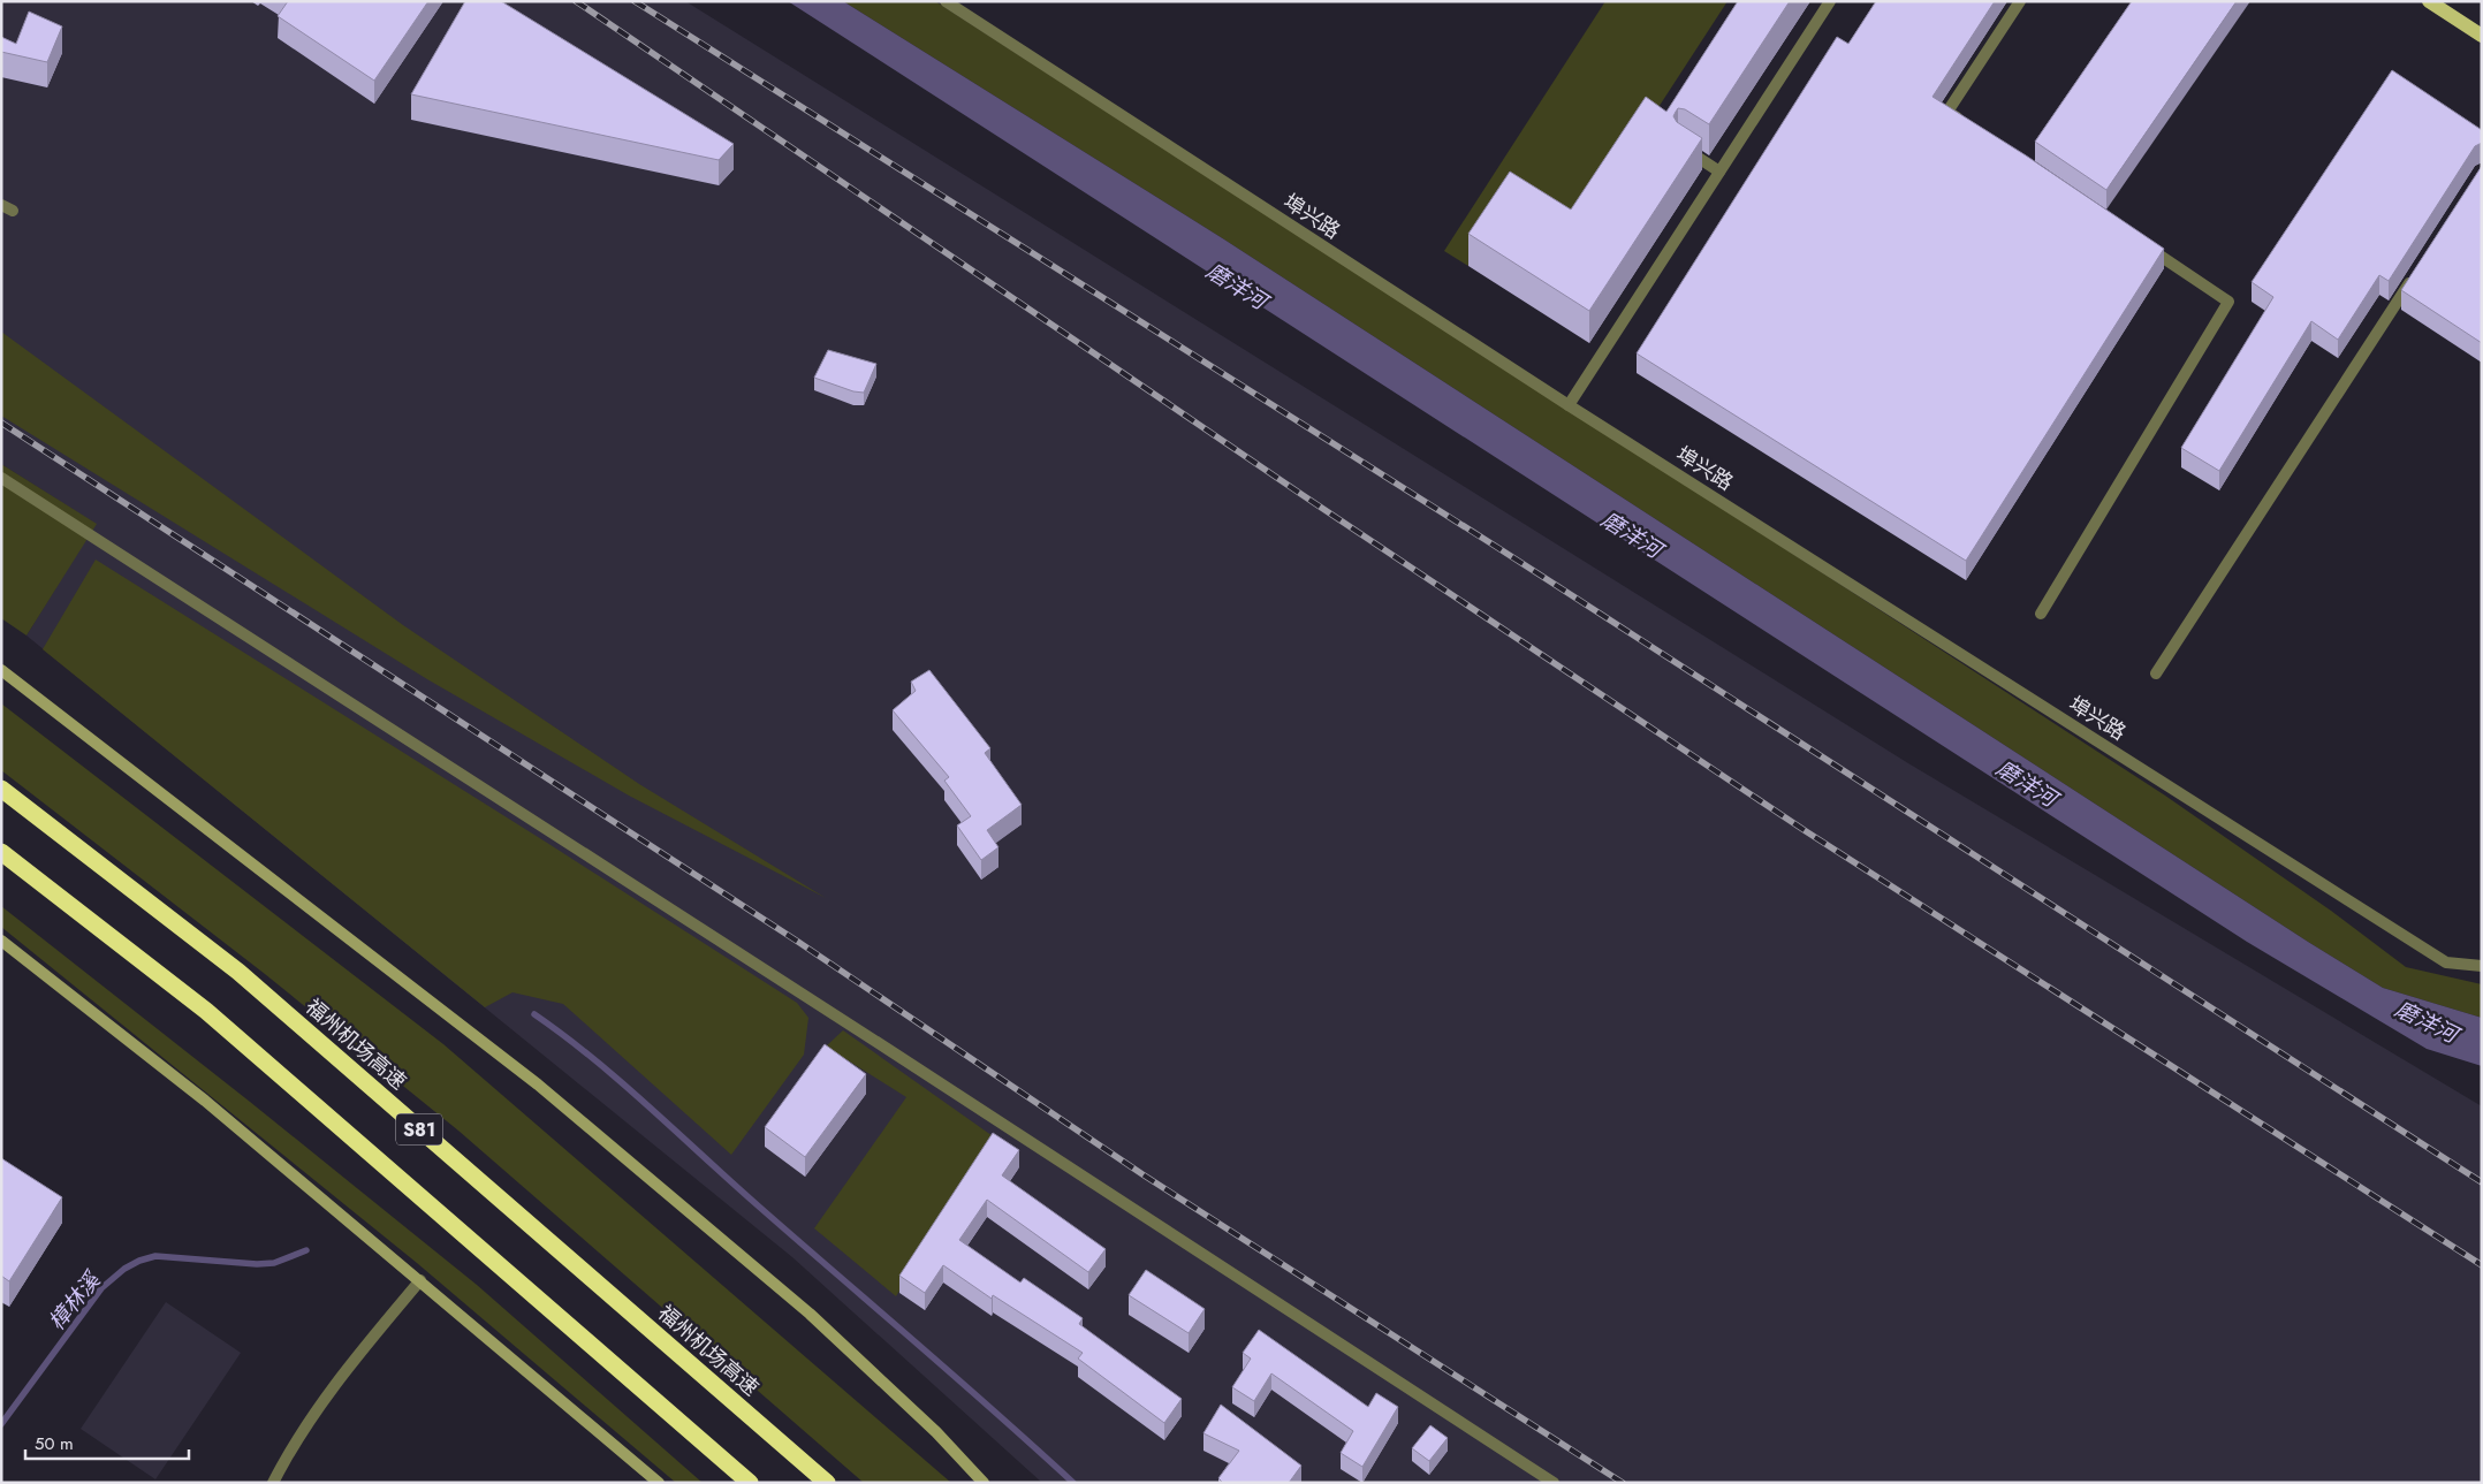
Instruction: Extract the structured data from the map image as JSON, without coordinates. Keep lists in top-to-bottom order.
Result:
{
  "streets": {
    "highway": ["福州机场高速", "S81"],
    "street": ["埠兴路"]
  },
  "water": ["磨洋河", "樟林溪"],
  "scale_bar": "50 m"
}
